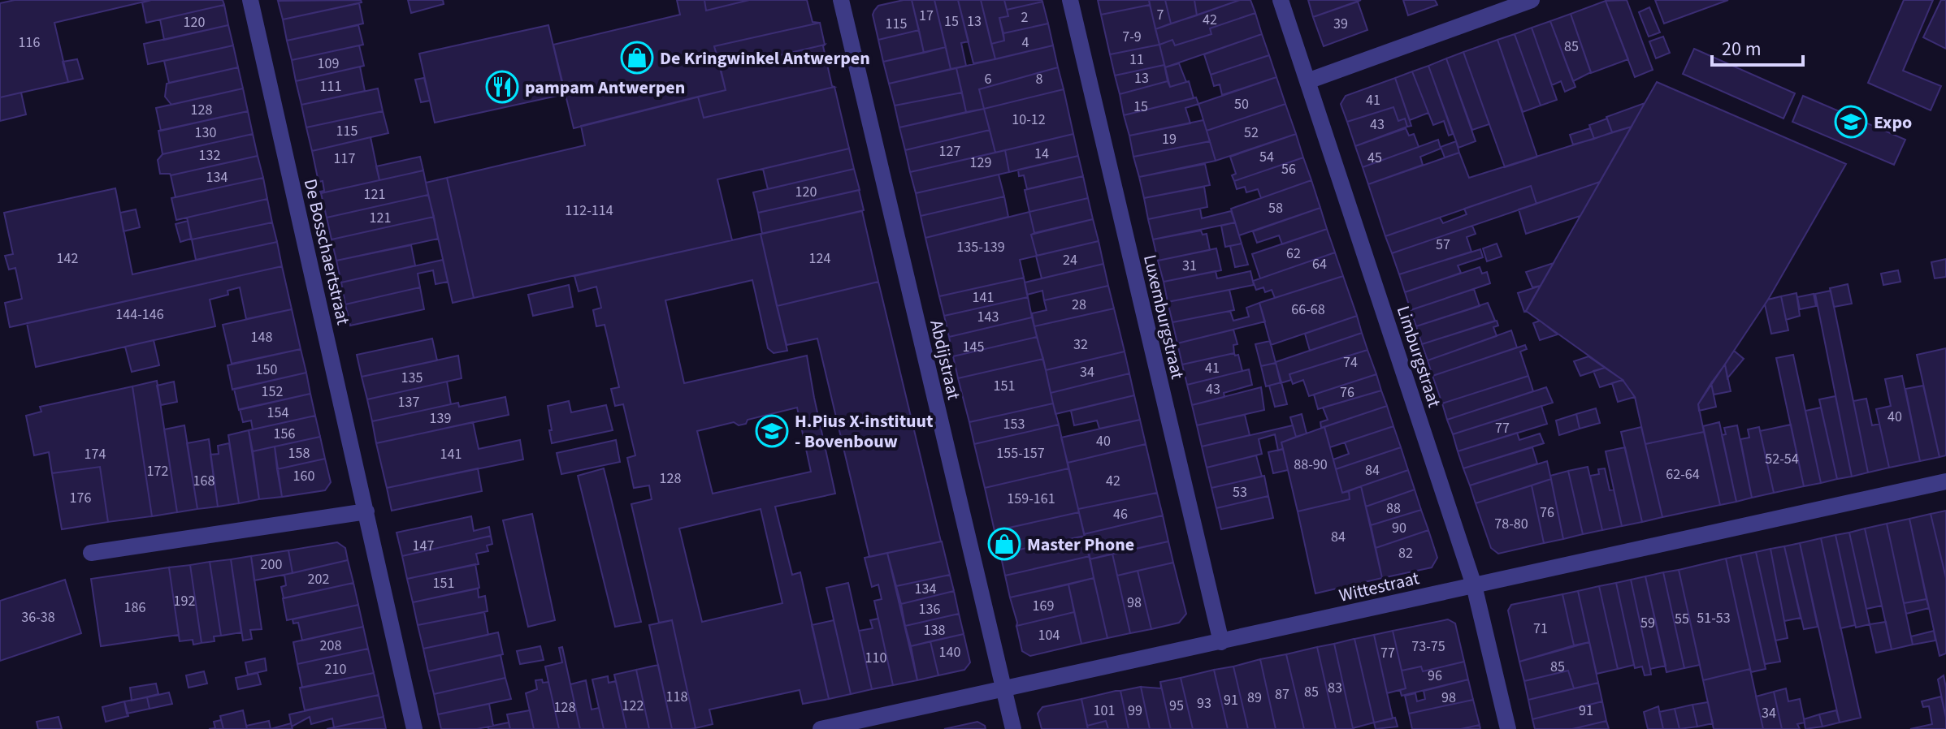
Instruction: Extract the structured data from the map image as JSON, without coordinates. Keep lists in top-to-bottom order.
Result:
{
  "streets": {
    "street": [
      "De Bosschaertstraat",
      "Luxemburgstraat",
      "Limburgstraat",
      "Abdijstraat",
      "Wittestraat"
    ]
  },
  "crossings": [
    ["Luxemburgstraat", "Wittestraat"],
    ["Limburgstraat", "Wittestraat"],
    ["Abdijstraat", "Wittestraat"]
  ],
  "places": {
    "shop": ["De Kringwinkel Antwerpen", "Master Phone"],
    "restaurant": ["pampam Antwerpen"],
    "school or university": ["Expo", "H.Pius X-instituut - Bovenbouw"]
  },
  "house_numbers": [
    "7",
    "17",
    "2",
    "42",
    "15",
    "13",
    "120",
    "115",
    "39",
    "7-9",
    "116",
    "4",
    "85",
    "11",
    "109",
    "13",
    "6",
    "8",
    "111",
    "41",
    "50",
    "15",
    "128",
    "10-12",
    "43",
    "115",
    "130",
    "52",
    "19",
    "127",
    "14",
    "132",
    "54",
    "45",
    "117",
    "129",
    "56",
    "134",
    "120",
    "121",
    "58",
    "112-114",
    "121",
    "57",
    "135-139",
    "62",
    "142",
    "124",
    "24",
    "64",
    "31",
    "141",
    "28",
    "66-68",
    "144-146",
    "143",
    "148",
    "32",
    "145",
    "74",
    "41",
    "150",
    "34",
    "135",
    "151",
    "43",
    "152",
    "76",
    "137",
    "154",
    "40",
    "139",
    "153",
    "77",
    "156",
    "40",
    "158",
    "155-157",
    "174",
    "141",
    "52-54",
    "88-90",
    "84",
    "172",
    "62-64",
    "160",
    "128",
    "168",
    "42",
    "53",
    "176",
    "159-161",
    "88",
    "76",
    "46",
    "78-80",
    "90",
    "84",
    "147",
    "82",
    "200",
    "202",
    "151",
    "134",
    "192",
    "98",
    "169",
    "186",
    "136",
    "36-38",
    "51-53",
    "55",
    "59",
    "71",
    "138",
    "104",
    "208",
    "73-75",
    "140",
    "77",
    "110",
    "85",
    "210",
    "96",
    "83",
    "85",
    "87",
    "118",
    "89",
    "98",
    "91",
    "93",
    "122",
    "95",
    "128",
    "101",
    "99",
    "91",
    "34"
  ],
  "scale_bar": "20 m"
}
